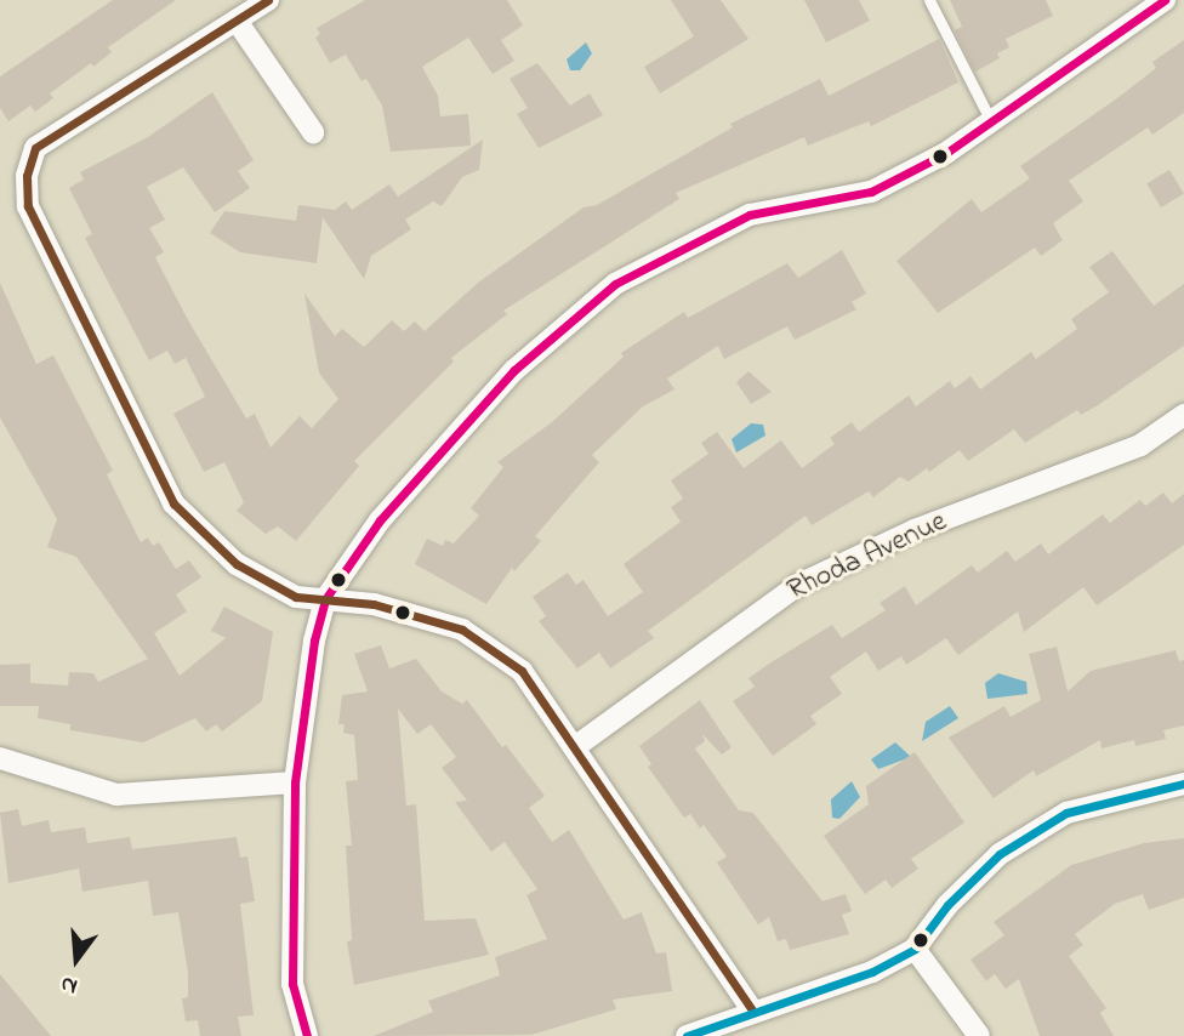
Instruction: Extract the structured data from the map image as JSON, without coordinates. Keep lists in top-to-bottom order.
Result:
{
  "streets": {
    "street": ["Rhoda Avenue"]
  },
  "north": "bottom"
}
